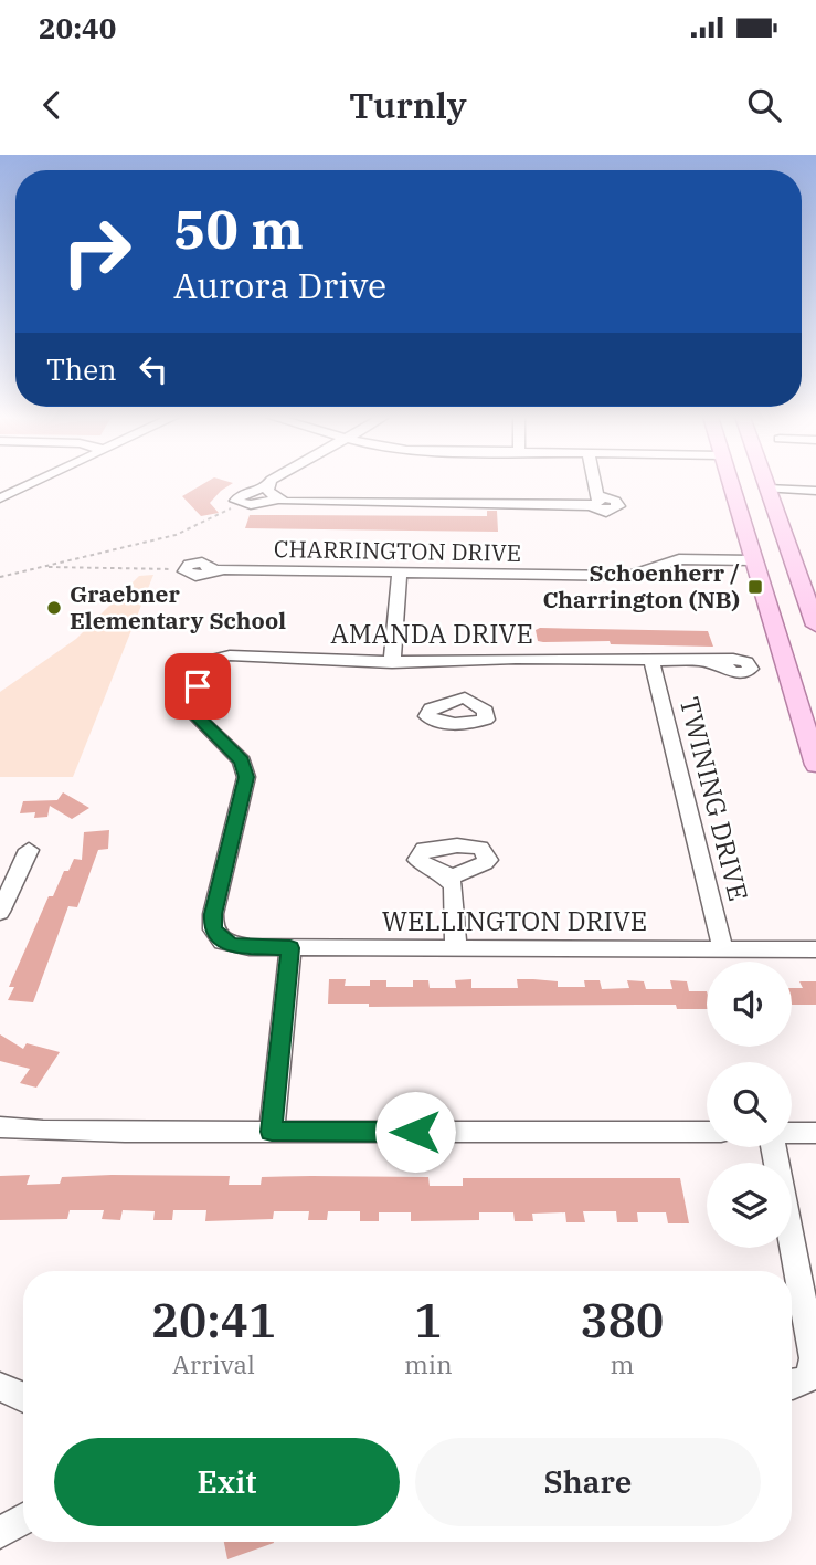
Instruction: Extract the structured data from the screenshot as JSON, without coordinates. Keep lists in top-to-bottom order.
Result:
{
  "streets": {
    "street": [
      "CHARRINGTON DRIVE",
      "AMANDA DRIVE",
      "TWINING DRIVE",
      "WELLINGTON DRIVE"
    ]
  },
  "crossings": [
    ["AMANDA DRIVE", "TWINING DRIVE"],
    ["AMANDA DRIVE", "WELLINGTON DRIVE"],
    ["TWINING DRIVE", "WELLINGTON DRIVE"]
  ],
  "places": {
    "transit": ["Schoenherr / Charrington (NB)"],
    "other": ["Graebner Elementary School"]
  },
  "page": {
    "status": "20:40",
    "header": "Turnly",
    "turn": ["50 m", "Aurora Drive"],
    "then": "Then",
    "eta": [
      "20:41",
      "Arrival",
      "1",
      "min",
      "380",
      "m"
    ],
    "buttons": ["Exit", "Share"]
  }
}
